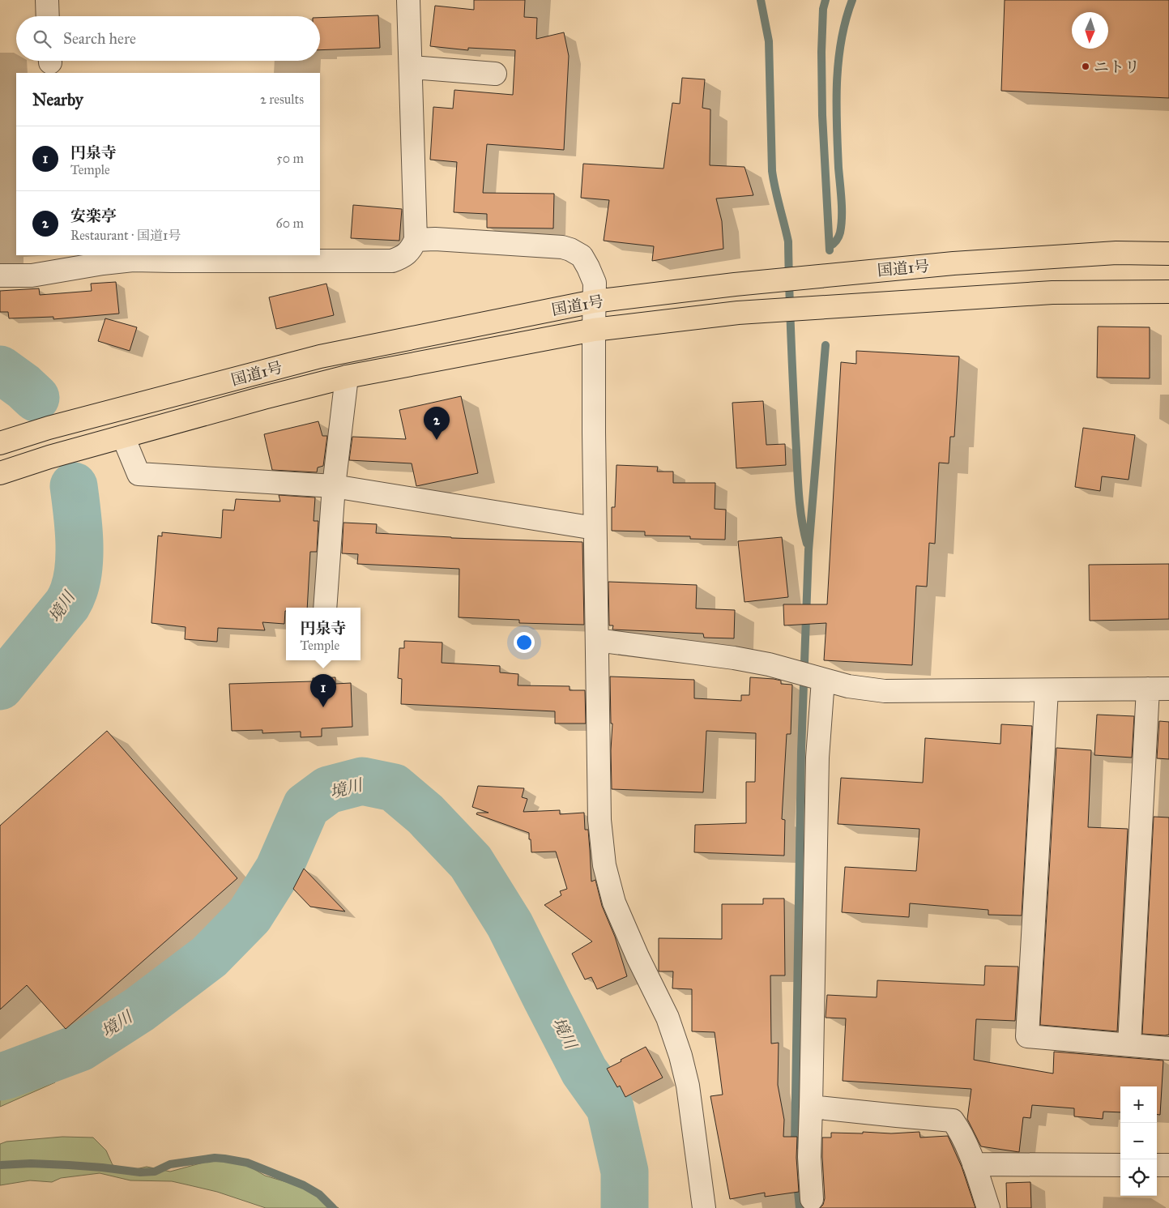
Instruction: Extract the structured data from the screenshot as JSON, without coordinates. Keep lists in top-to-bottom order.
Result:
{
  "streets": {
    "highway": ["国道1号"]
  },
  "water": ["境川"],
  "places": ["ニトリ"],
  "north": "bottom",
  "page": {
    "search": "Search here",
    "heading": ["Nearby", "2 results"],
    "list": [
      {
        "mark": "1",
        "name": "円泉寺",
        "note": "Temple",
        "value": "50 m"
      },
      {
        "mark": "2",
        "name": "安楽亭",
        "note": "Restaurant · 国道1号",
        "value": "60 m"
      }
    ],
    "pins": ["2", "1"],
    "popup": ["円泉寺", "Temple"],
    "map_buttons": ["+", "−"]
  }
}
